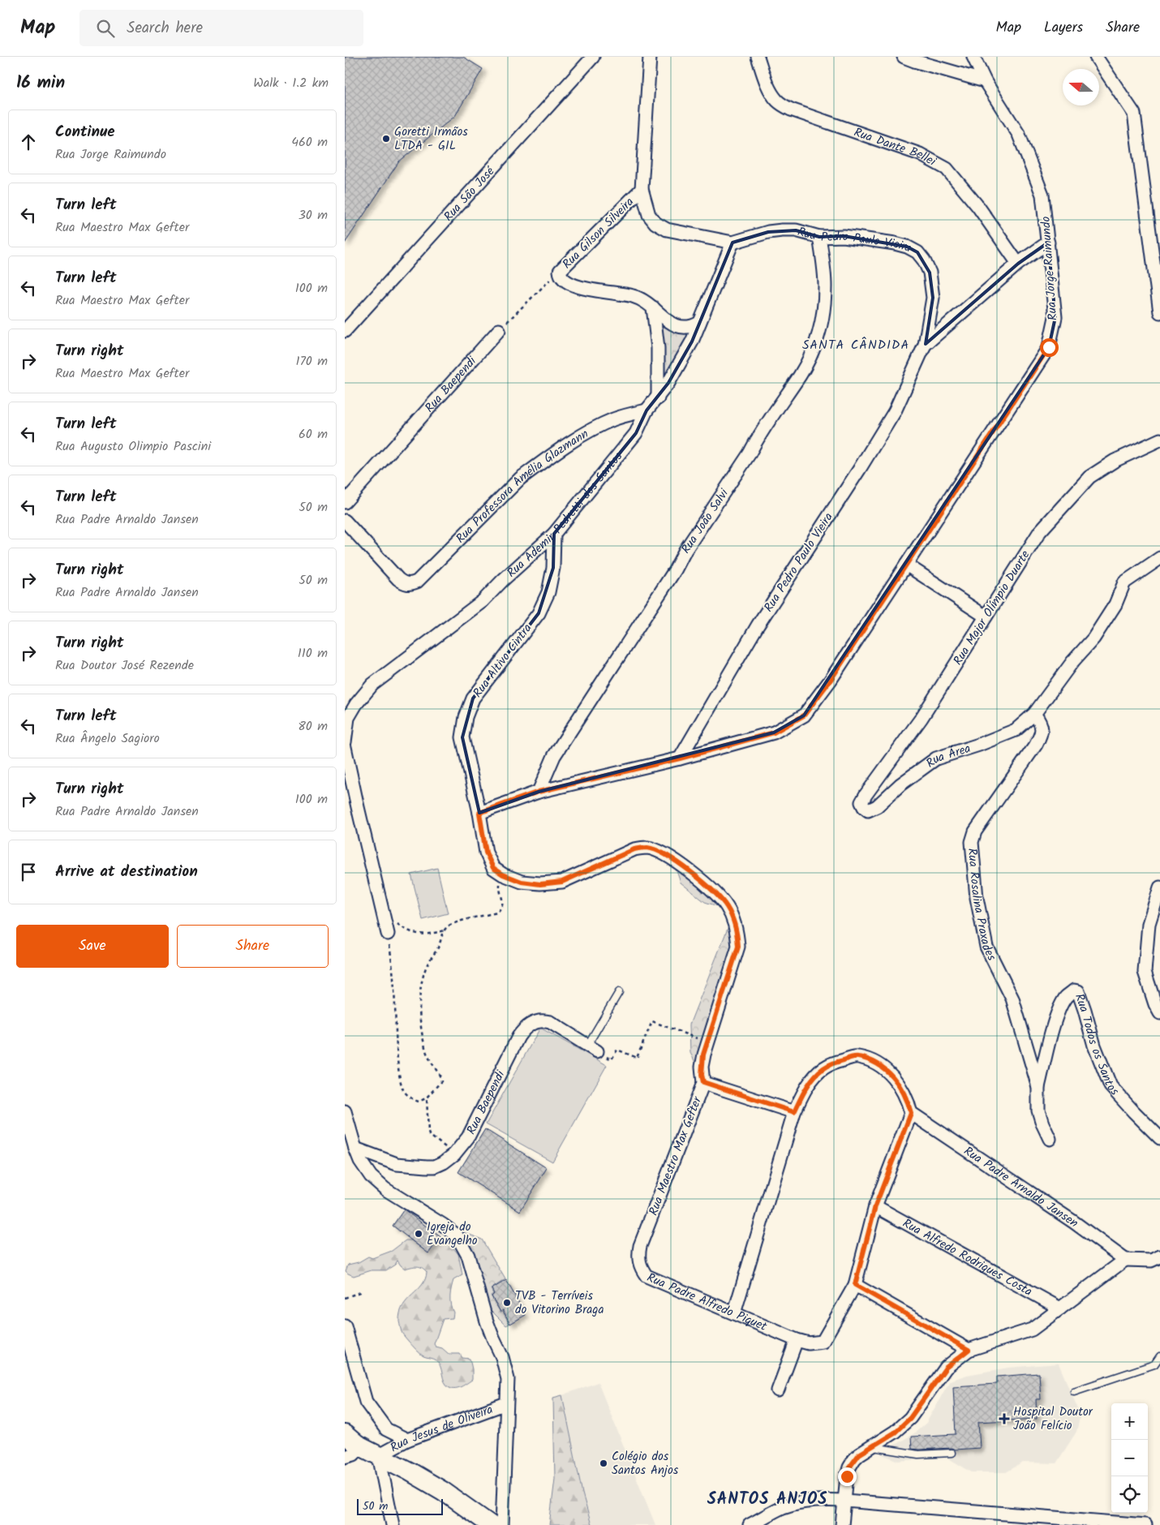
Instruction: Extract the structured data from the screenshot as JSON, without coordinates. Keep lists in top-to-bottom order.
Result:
{
  "streets": {
    "street": [
      "Rua Dante Bellei",
      "Rua São José",
      "Rua Gilson Silveira",
      "Rua Pedro Paulo Vieira",
      "Rua Jorge Raimundo",
      "Rua Baependi",
      "Rua Professora Amélia Glazmann",
      "Rua Ademir Pedretti dos Santos",
      "Rua João Salvi",
      "Rua Major Olímpio Duarte",
      "Rua Altivo Cintra",
      "Rua Área",
      "Rua Rosalina Praxades",
      "Rua Todos os Santos",
      "Rua Maestro Max Gefter",
      "Rua Padre Arnaldo Jansen",
      "Rua Alfredo Rodrigues Costa",
      "Rua Padre Alfredo Piquet",
      "Rua Jesus de Oliveira"
    ]
  },
  "crossings": [
    ["Rua Gilson Silveira", "Rua Pedro Paulo Vieira"],
    ["Rua Gilson Silveira", "Rua Ademir Pedretti dos Santos"],
    ["Rua Pedro Paulo Vieira", "Rua Jorge Raimundo"],
    ["Rua Pedro Paulo Vieira", "Rua Ademir Pedretti dos Santos"],
    ["Rua Pedro Paulo Vieira", "Rua João Salvi"],
    ["Rua Jorge Raimundo", "Rua João Salvi"],
    ["Rua Jorge Raimundo", "Rua Altivo Cintra"],
    ["Rua Jorge Raimundo", "Rua Maestro Max Gefter"],
    ["Rua Professora Amélia Glazmann", "Rua Ademir Pedretti dos Santos"],
    ["Rua Ademir Pedretti dos Santos", "Rua Altivo Cintra"],
    ["Rua Major Olímpio Duarte", "Rua Área"],
    ["Rua Altivo Cintra", "Rua Maestro Max Gefter"],
    ["Rua Área", "Rua Rosalina Praxades"],
    ["Rua Rosalina Praxades", "Rua Todos os Santos"],
    ["Rua Maestro Max Gefter", "Rua Padre Alfredo Piquet"]
  ],
  "districts": ["SANTA CÂNDIDA", "SANTOS ANJOS"],
  "places": {
    "other": [
      "Goretti Irmãos LTDA - GIL",
      "Igreja do Evangelho",
      "TVB - Terríveis do Vitorino Braga",
      "Colégio dos Santos Anjos"
    ],
    "health": ["Hospital Doutor João Felício"]
  },
  "scale_bar": "50 m",
  "north": "left",
  "page": {
    "header": "Map",
    "search": "Search here",
    "nav": ["Map", "Layers", "Share"],
    "heading": ["16 min", "Walk · 1.2 km"],
    "list": [
      ["Continue", "Rua Jorge Raimundo", "460 m"],
      ["Turn left", "Rua Maestro Max Gefter", "30 m"],
      ["Turn left", "Rua Maestro Max Gefter", "100 m"],
      ["Turn right", "Rua Maestro Max Gefter", "170 m"],
      ["Turn left", "Rua Augusto Olimpio Pascini", "60 m"],
      ["Turn left", "Rua Padre Arnaldo Jansen", "50 m"],
      ["Turn right", "Rua Padre Arnaldo Jansen", "50 m"],
      ["Turn right", "Rua Doutor José Rezende", "110 m"],
      ["Turn left", "Rua Ângelo Sagioro", "80 m"],
      ["Turn right", "Rua Padre Arnaldo Jansen", "100 m"],
      "Arrive at destination"
    ],
    "buttons": ["Save", "Share"],
    "map_buttons": ["+", "−"],
    "scale": "50 m"
  }
}
